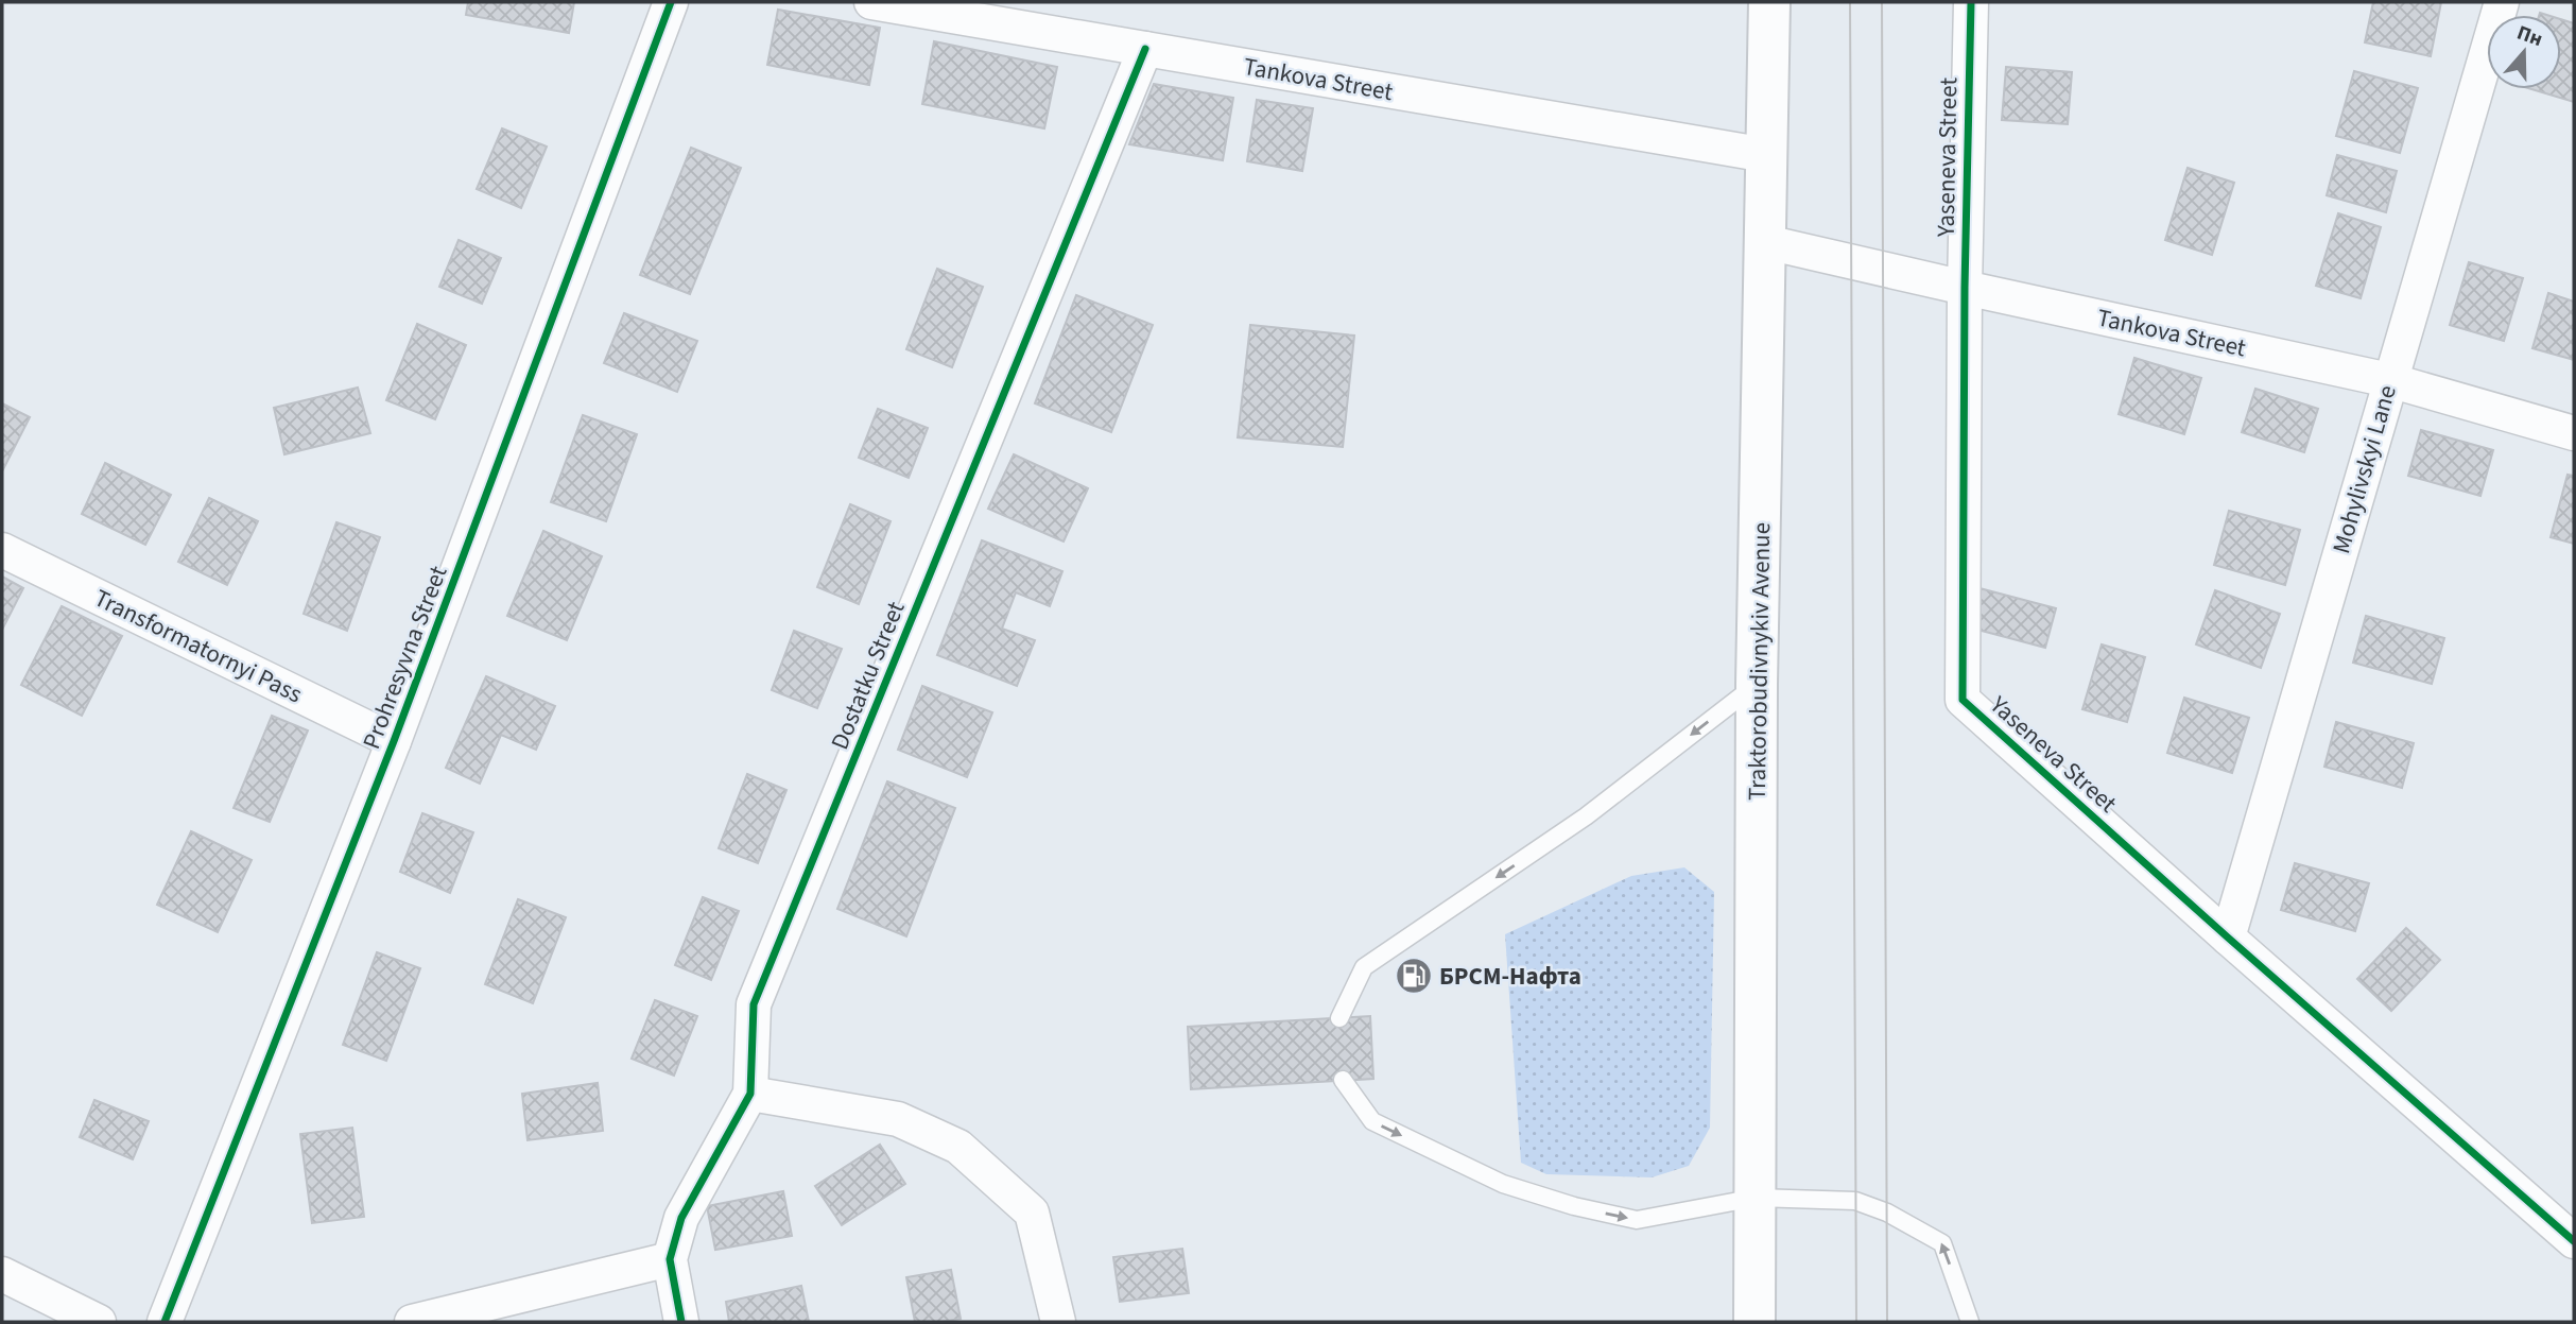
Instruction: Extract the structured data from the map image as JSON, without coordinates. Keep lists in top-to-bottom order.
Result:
{
  "streets": {
    "main road": ["Traktorobudivnykiv Avenue"],
    "street": [
      "Tankova Street",
      "Yaseneva Street",
      "Mohylivskyi Lane",
      "Transformatornyi Pass",
      "Prohresyvna Street",
      "Dostatku Street"
    ]
  },
  "crossings": [
    ["Tankova Street", "Yaseneva Street"],
    ["Tankova Street", "Mohylivskyi Lane"],
    ["Tankova Street", "Traktorobudivnykiv Avenue"],
    ["Tankova Street", "Dostatku Street"],
    ["Yaseneva Street", "Mohylivskyi Lane"],
    ["Transformatornyi Pass", "Prohresyvna Street"]
  ],
  "places": {
    "fuel station": ["БРСМ-Нафта"]
  },
  "north": "top"
}
